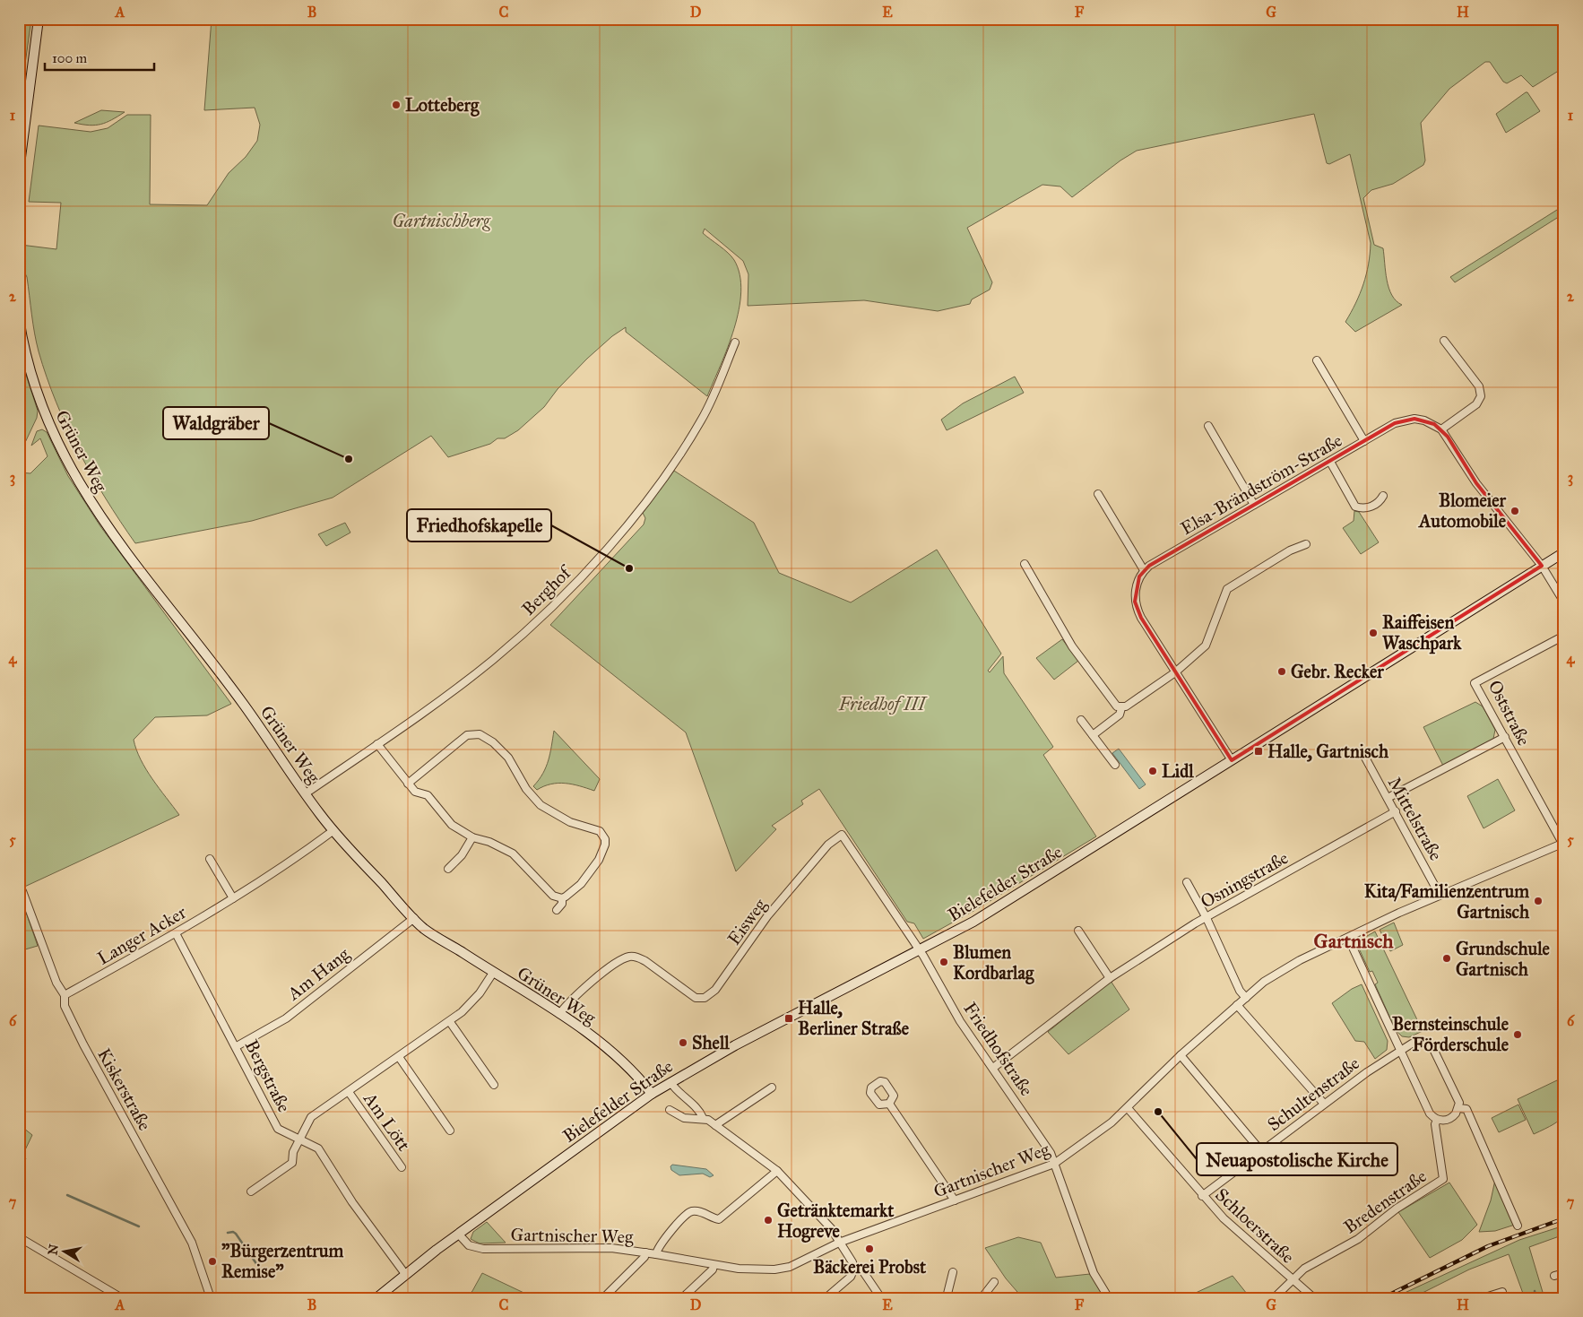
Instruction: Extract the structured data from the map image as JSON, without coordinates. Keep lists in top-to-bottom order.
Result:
{
  "streets": {
    "street": [
      "Grüner Weg",
      "Elsa-Brändström-Straße",
      "Berghof",
      "Oststraße",
      "Mittelstraße",
      "Osningstraße",
      "Bielefelder Straße",
      "Eisweg",
      "Langer Acker",
      "Am Hang",
      "Friedhofstraße",
      "Bergstraße",
      "Kiskerstraße",
      "Schultenstraße",
      "Am Lött",
      "Gartnischer Weg",
      "Bredenstraße",
      "Schloerstraße"
    ]
  },
  "crossings": [
    ["Grüner Weg", "Berghof"],
    ["Grüner Weg", "Bielefelder Straße"],
    ["Grüner Weg", "Eisweg"],
    ["Grüner Weg", "Langer Acker"],
    ["Grüner Weg", "Am Hang"],
    ["Grüner Weg", "Am Lött"],
    ["Oststraße", "Gartnischer Weg"],
    ["Mittelstraße", "Osningstraße"],
    ["Mittelstraße", "Gartnischer Weg"],
    ["Osningstraße", "Friedhofstraße"],
    ["Bielefelder Straße", "Eisweg"],
    ["Bielefelder Straße", "Friedhofstraße"],
    ["Bielefelder Straße", "Bergstraße"],
    ["Bielefelder Straße", "Gartnischer Weg"],
    ["Eisweg", "Friedhofstraße"],
    ["Langer Acker", "Bergstraße"],
    ["Langer Acker", "Kiskerstraße"],
    ["Am Hang", "Bergstraße"],
    ["Friedhofstraße", "Gartnischer Weg"],
    ["Bergstraße", "Am Lött"],
    ["Schultenstraße", "Schloerstraße"],
    ["Gartnischer Weg", "Schloerstraße"],
    ["Bredenstraße", "Schloerstraße"]
  ],
  "districts": ["Gartnisch"],
  "parks": ["Gartnischberg", "Friedhof III"],
  "places": {
    "other": [
      "Lotteberg",
      "Waldgräber",
      "Blomeier Automobile",
      "Friedhofskapelle",
      "Raiffeisen Waschpark",
      "Gebr. Recker",
      "Lidl",
      "Kita/Familienzentrum Gartnisch",
      "Grundschule Gartnisch",
      "Blumen Kordbarlag",
      "Bernsteinschule Förderschule",
      "Shell",
      "Neuapostolische Kirche",
      "Getränktemarkt Hogreve",
      "Bäckerei Probst",
      "\"Bürgerzentrum Remise\""
    ],
    "transit": ["Halle, Gartnisch", "Halle, Berliner Straße"]
  },
  "scale_bar": "100 m",
  "north": "left",
  "grid": {
    "columns": [
      "A",
      "B",
      "C",
      "D",
      "E",
      "F",
      "G",
      "H"
    ],
    "rows": [
      "1",
      "2",
      "3",
      "4",
      "5",
      "6",
      "7"
    ]
  }
}
